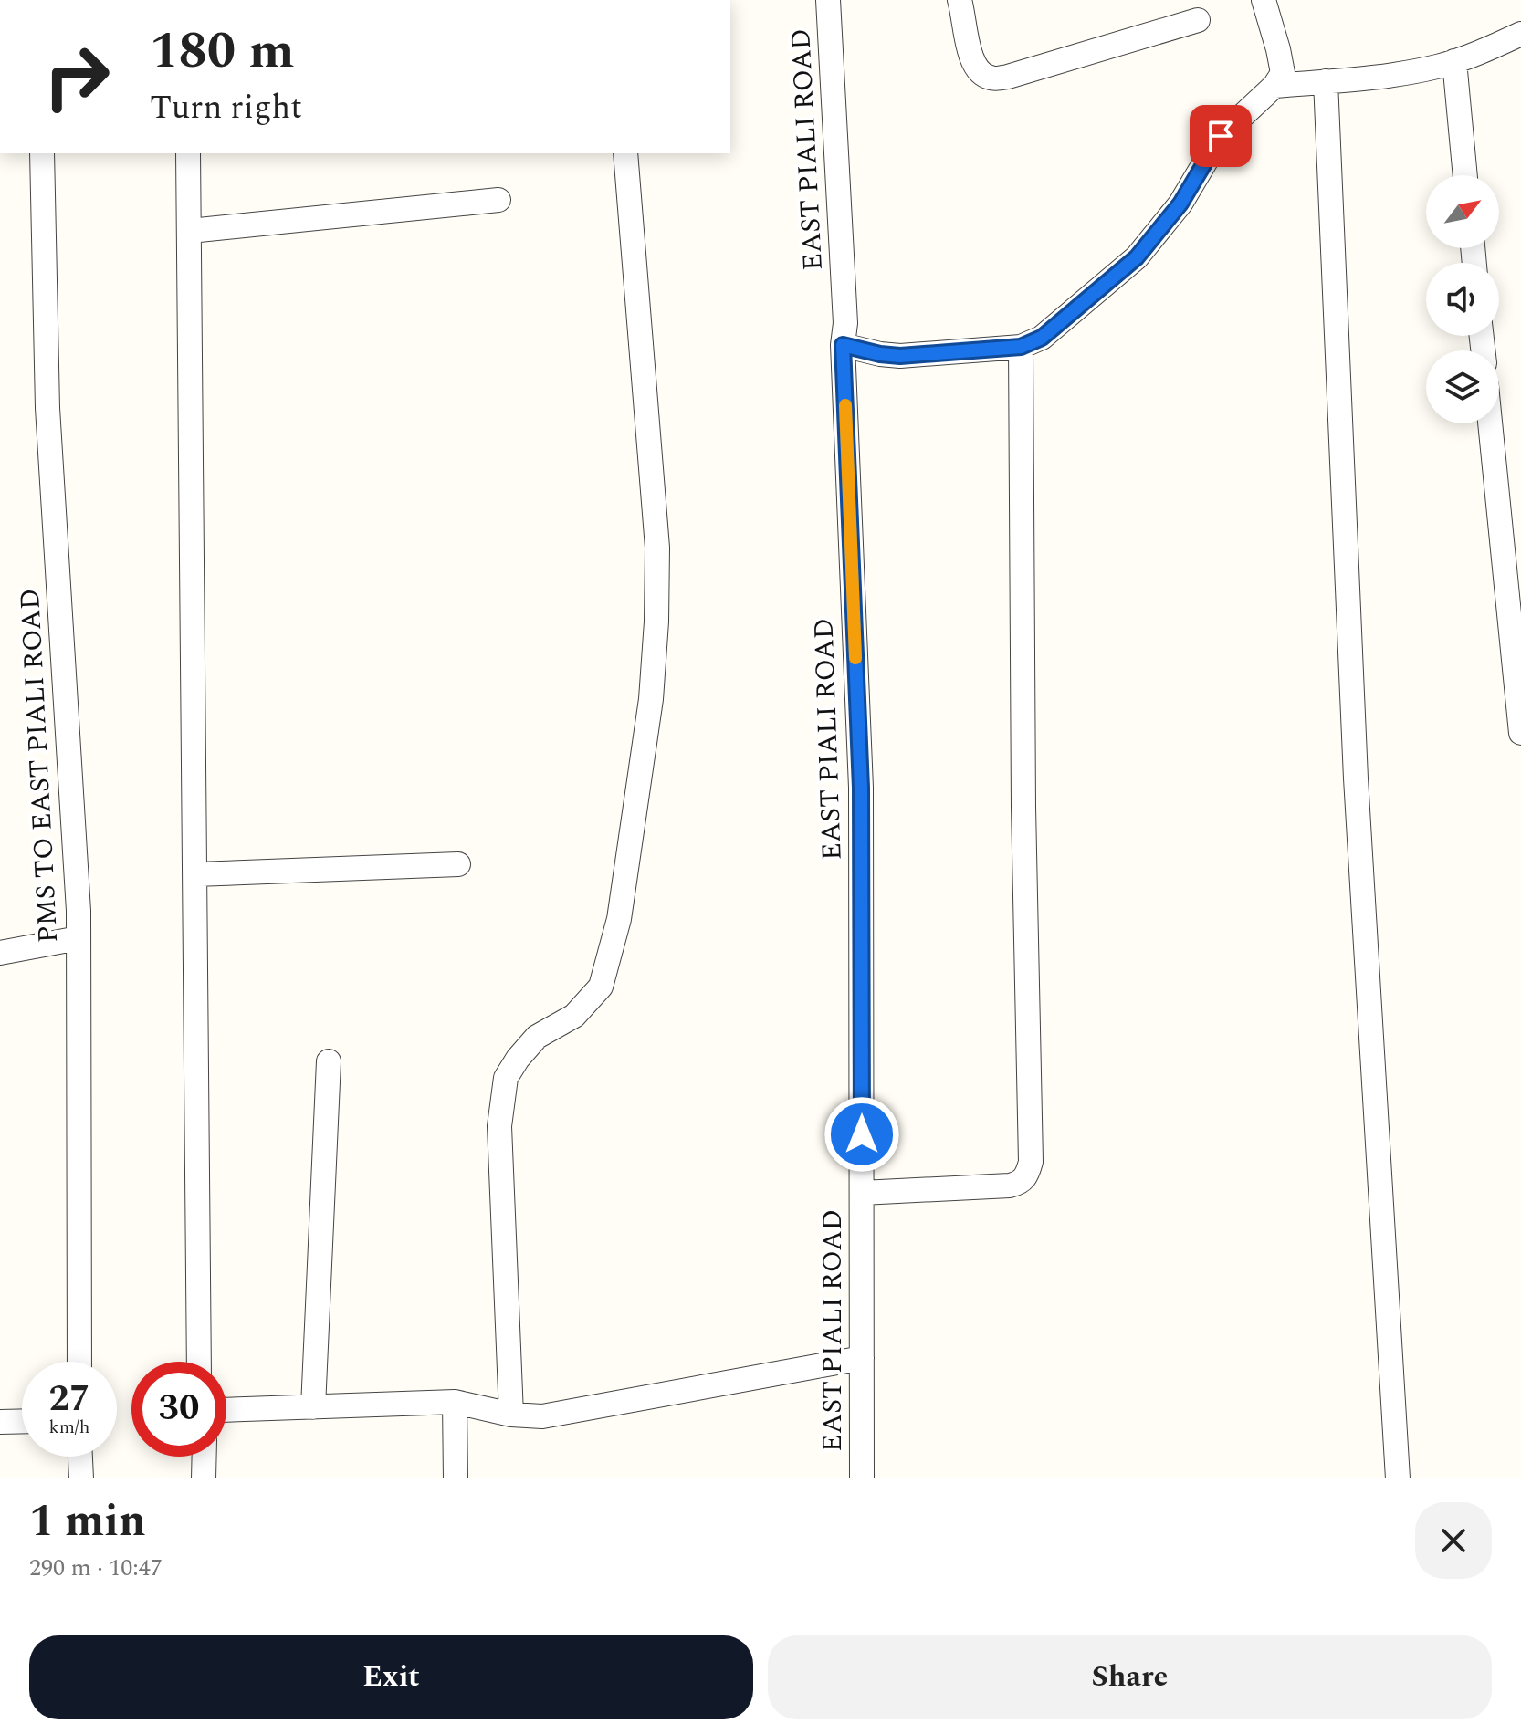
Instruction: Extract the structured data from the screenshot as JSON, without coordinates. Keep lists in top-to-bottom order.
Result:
{
  "streets": {
    "street": ["EAST PIALI ROAD", "PMS TO EAST PIALI ROAD"]
  },
  "north": "top right",
  "page": {
    "turn": ["180 m", "Turn right"],
    "speed": "27 km/h",
    "limit": "30",
    "heading": ["1 min", "290 m · 10:47"],
    "buttons": ["Exit", "Share"]
  }
}
